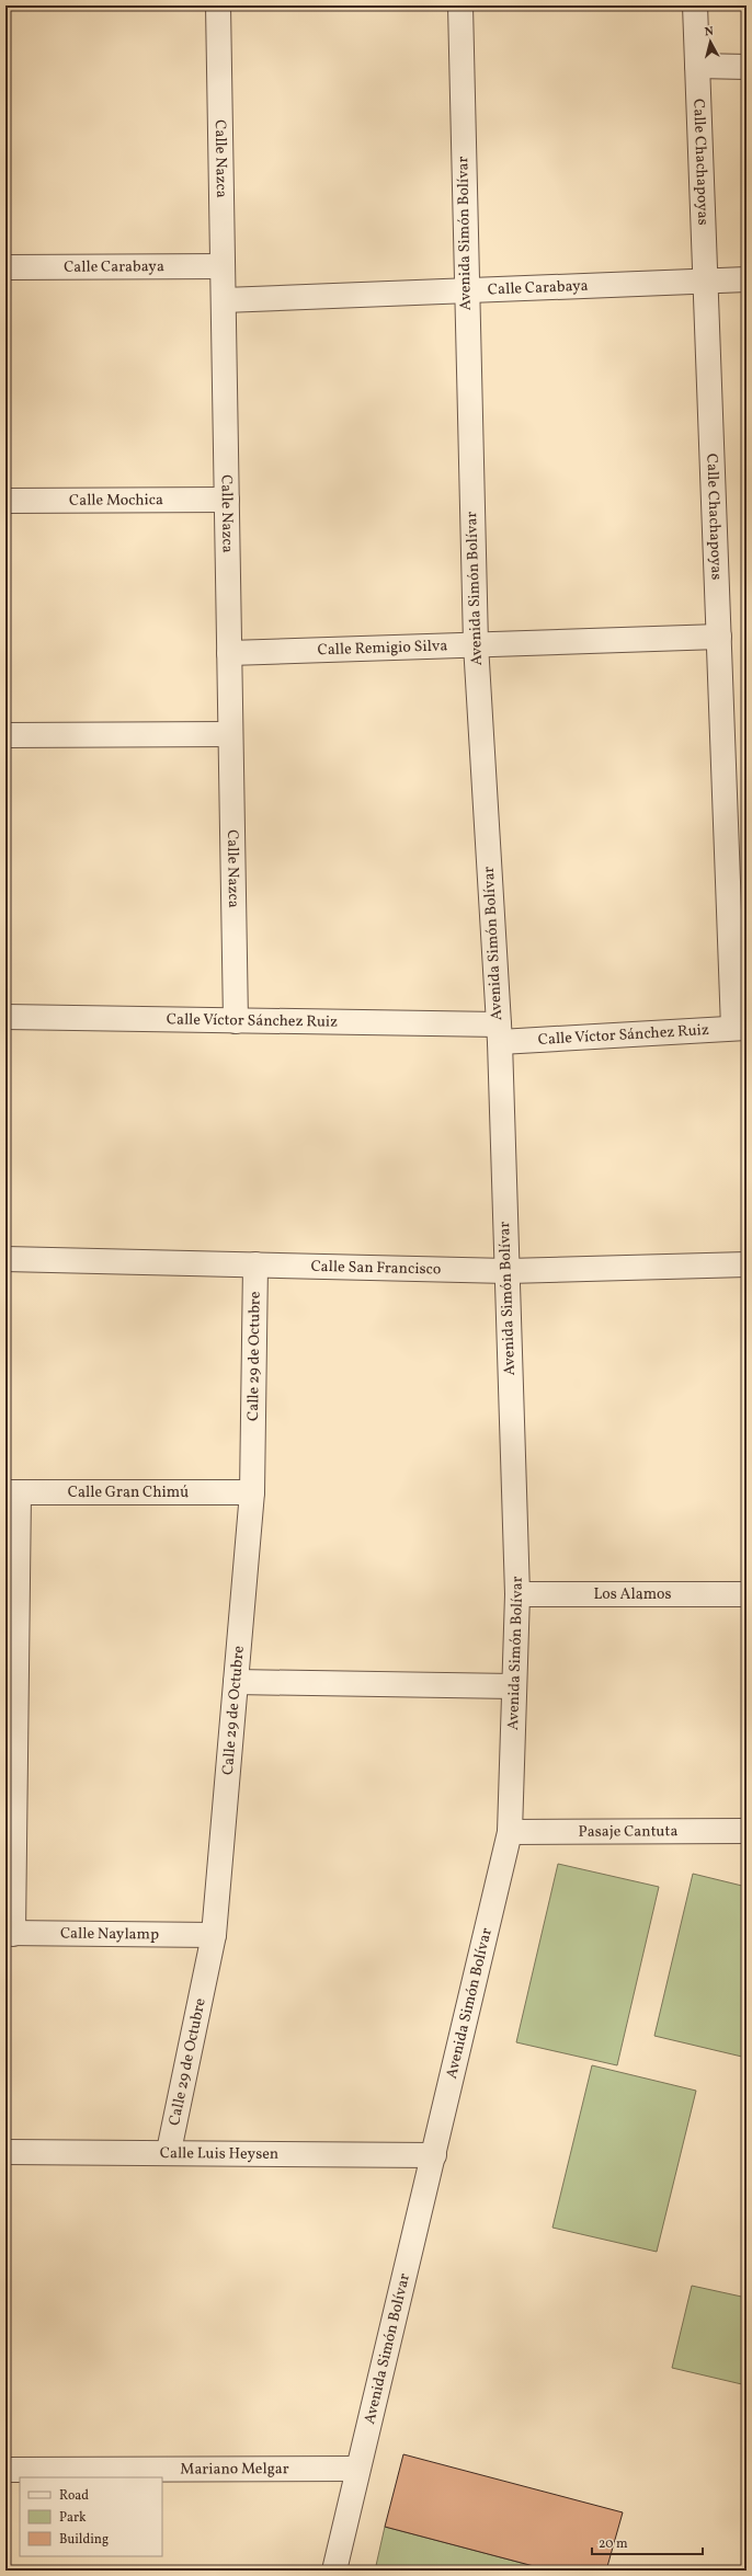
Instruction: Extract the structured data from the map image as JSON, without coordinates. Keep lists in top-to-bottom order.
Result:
{
  "streets": {
    "street": [
      "Calle Nazca",
      "Calle Chachapoyas",
      "Avenida Simón Bolívar",
      "Calle Carabaya",
      "Calle Mochica",
      "Calle Remigio Silva",
      "Calle Víctor Sánchez Ruiz",
      "Calle San Francisco",
      "Calle 29 de Octubre",
      "Calle Gran Chimú",
      "Los Alamos",
      "Pasaje Cantuta",
      "Calle Naylamp",
      "Calle Luis Heysen",
      "Mariano Melgar"
    ]
  },
  "crossings": [
    ["Calle Nazca", "Calle Carabaya"],
    ["Calle Nazca", "Calle Mochica"],
    ["Calle Nazca", "Calle Remigio Silva"],
    ["Calle Nazca", "Calle Víctor Sánchez Ruiz"],
    ["Calle Chachapoyas", "Calle Carabaya"],
    ["Calle Chachapoyas", "Calle Remigio Silva"],
    ["Calle Chachapoyas", "Calle Víctor Sánchez Ruiz"],
    ["Avenida Simón Bolívar", "Calle Carabaya"],
    ["Avenida Simón Bolívar", "Calle Remigio Silva"],
    ["Avenida Simón Bolívar", "Calle Víctor Sánchez Ruiz"],
    ["Avenida Simón Bolívar", "Calle San Francisco"],
    ["Avenida Simón Bolívar", "Los Alamos"],
    ["Avenida Simón Bolívar", "Pasaje Cantuta"],
    ["Avenida Simón Bolívar", "Calle Luis Heysen"],
    ["Avenida Simón Bolívar", "Mariano Melgar"],
    ["Calle San Francisco", "Calle 29 de Octubre"],
    ["Calle 29 de Octubre", "Calle Gran Chimú"],
    ["Calle 29 de Octubre", "Calle Naylamp"],
    ["Calle 29 de Octubre", "Calle Luis Heysen"]
  ],
  "legend": ["Road", "Park", "Building"],
  "scale_bar": "20 m",
  "north": "top"
}
